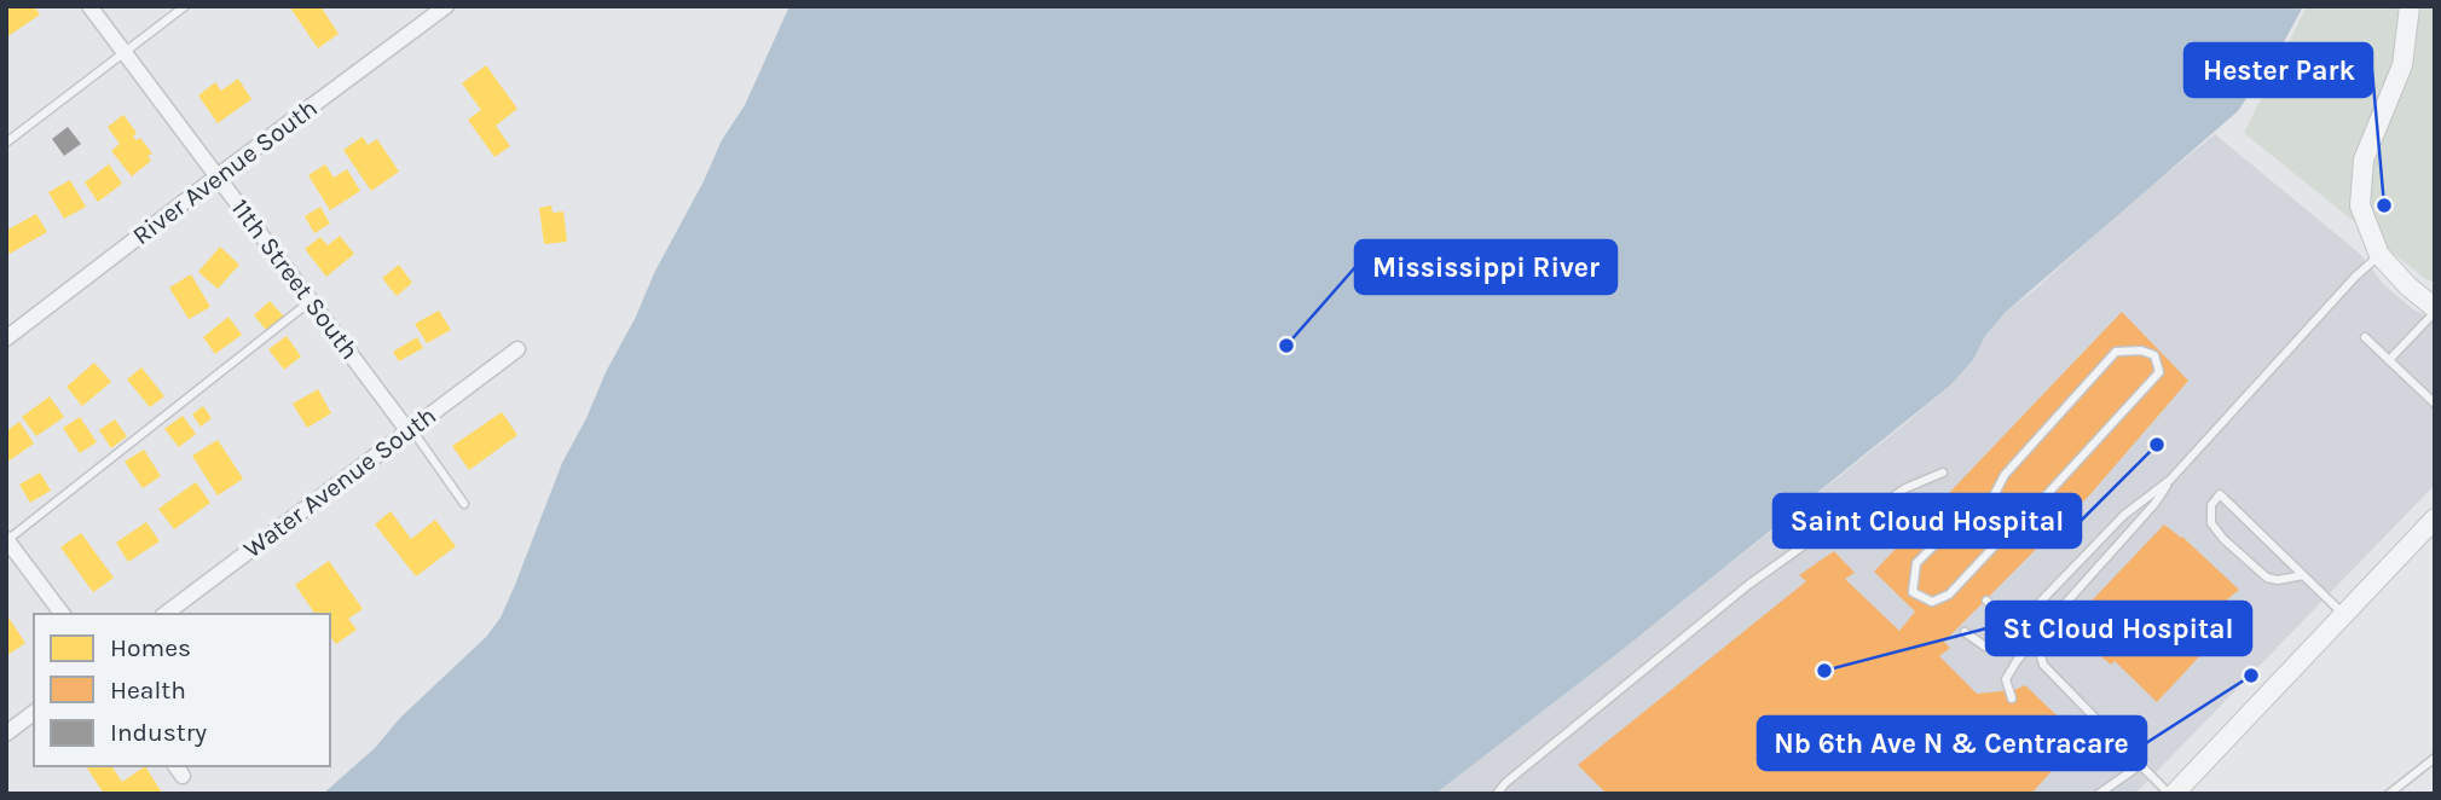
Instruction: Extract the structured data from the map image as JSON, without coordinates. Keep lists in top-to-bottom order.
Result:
{
  "streets": {
    "street": ["River Avenue South", "11th Street South", "Water Avenue South"]
  },
  "crossings": [
    ["River Avenue South", "11th Street South"],
    ["11th Street South", "Water Avenue South"]
  ],
  "places": [
    "Hester Park",
    "Mississippi River",
    "Saint Cloud Hospital",
    "St Cloud Hospital",
    "Nb 6th Ave N & Centracare"
  ],
  "legend": ["Homes", "Health", "Industry"]
}
